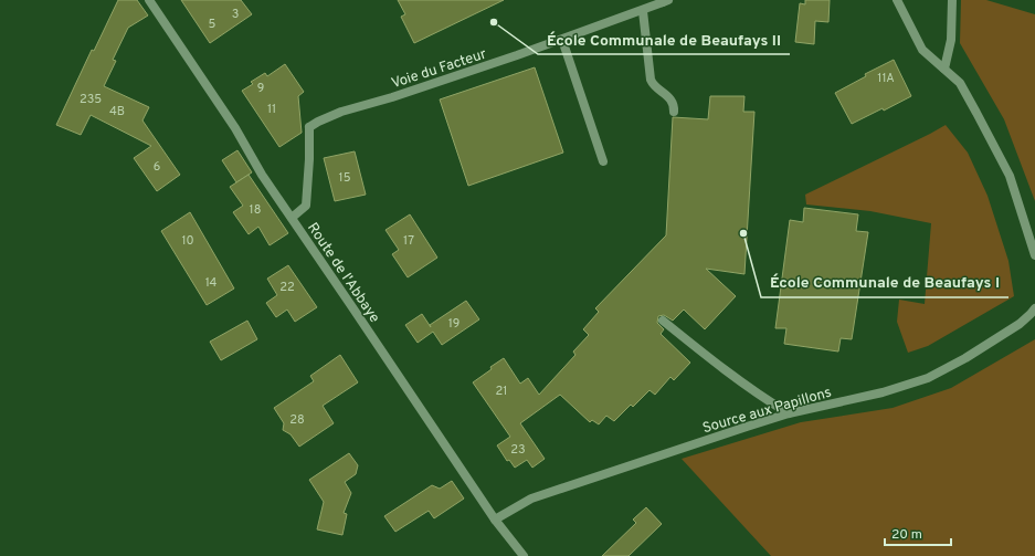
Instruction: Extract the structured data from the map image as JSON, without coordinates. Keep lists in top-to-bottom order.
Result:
{
  "streets": {
    "street": ["Voie du Facteur", "Route de l'Abbaye", "Source aux Papillons"]
  },
  "crossings": [
    ["Voie du Facteur", "Route de l'Abbaye"],
    ["Route de l'Abbaye", "Source aux Papillons"]
  ],
  "places": ["École Communale de Beaufays II", "École Communale de Beaufays I"],
  "house_numbers": [
    "3",
    "5",
    "11A",
    "9",
    "235",
    "11",
    "4B",
    "6",
    "15",
    "18",
    "10",
    "17",
    "14",
    "22",
    "19",
    "21",
    "28",
    "23"
  ],
  "scale_bar": "20 m"
}
